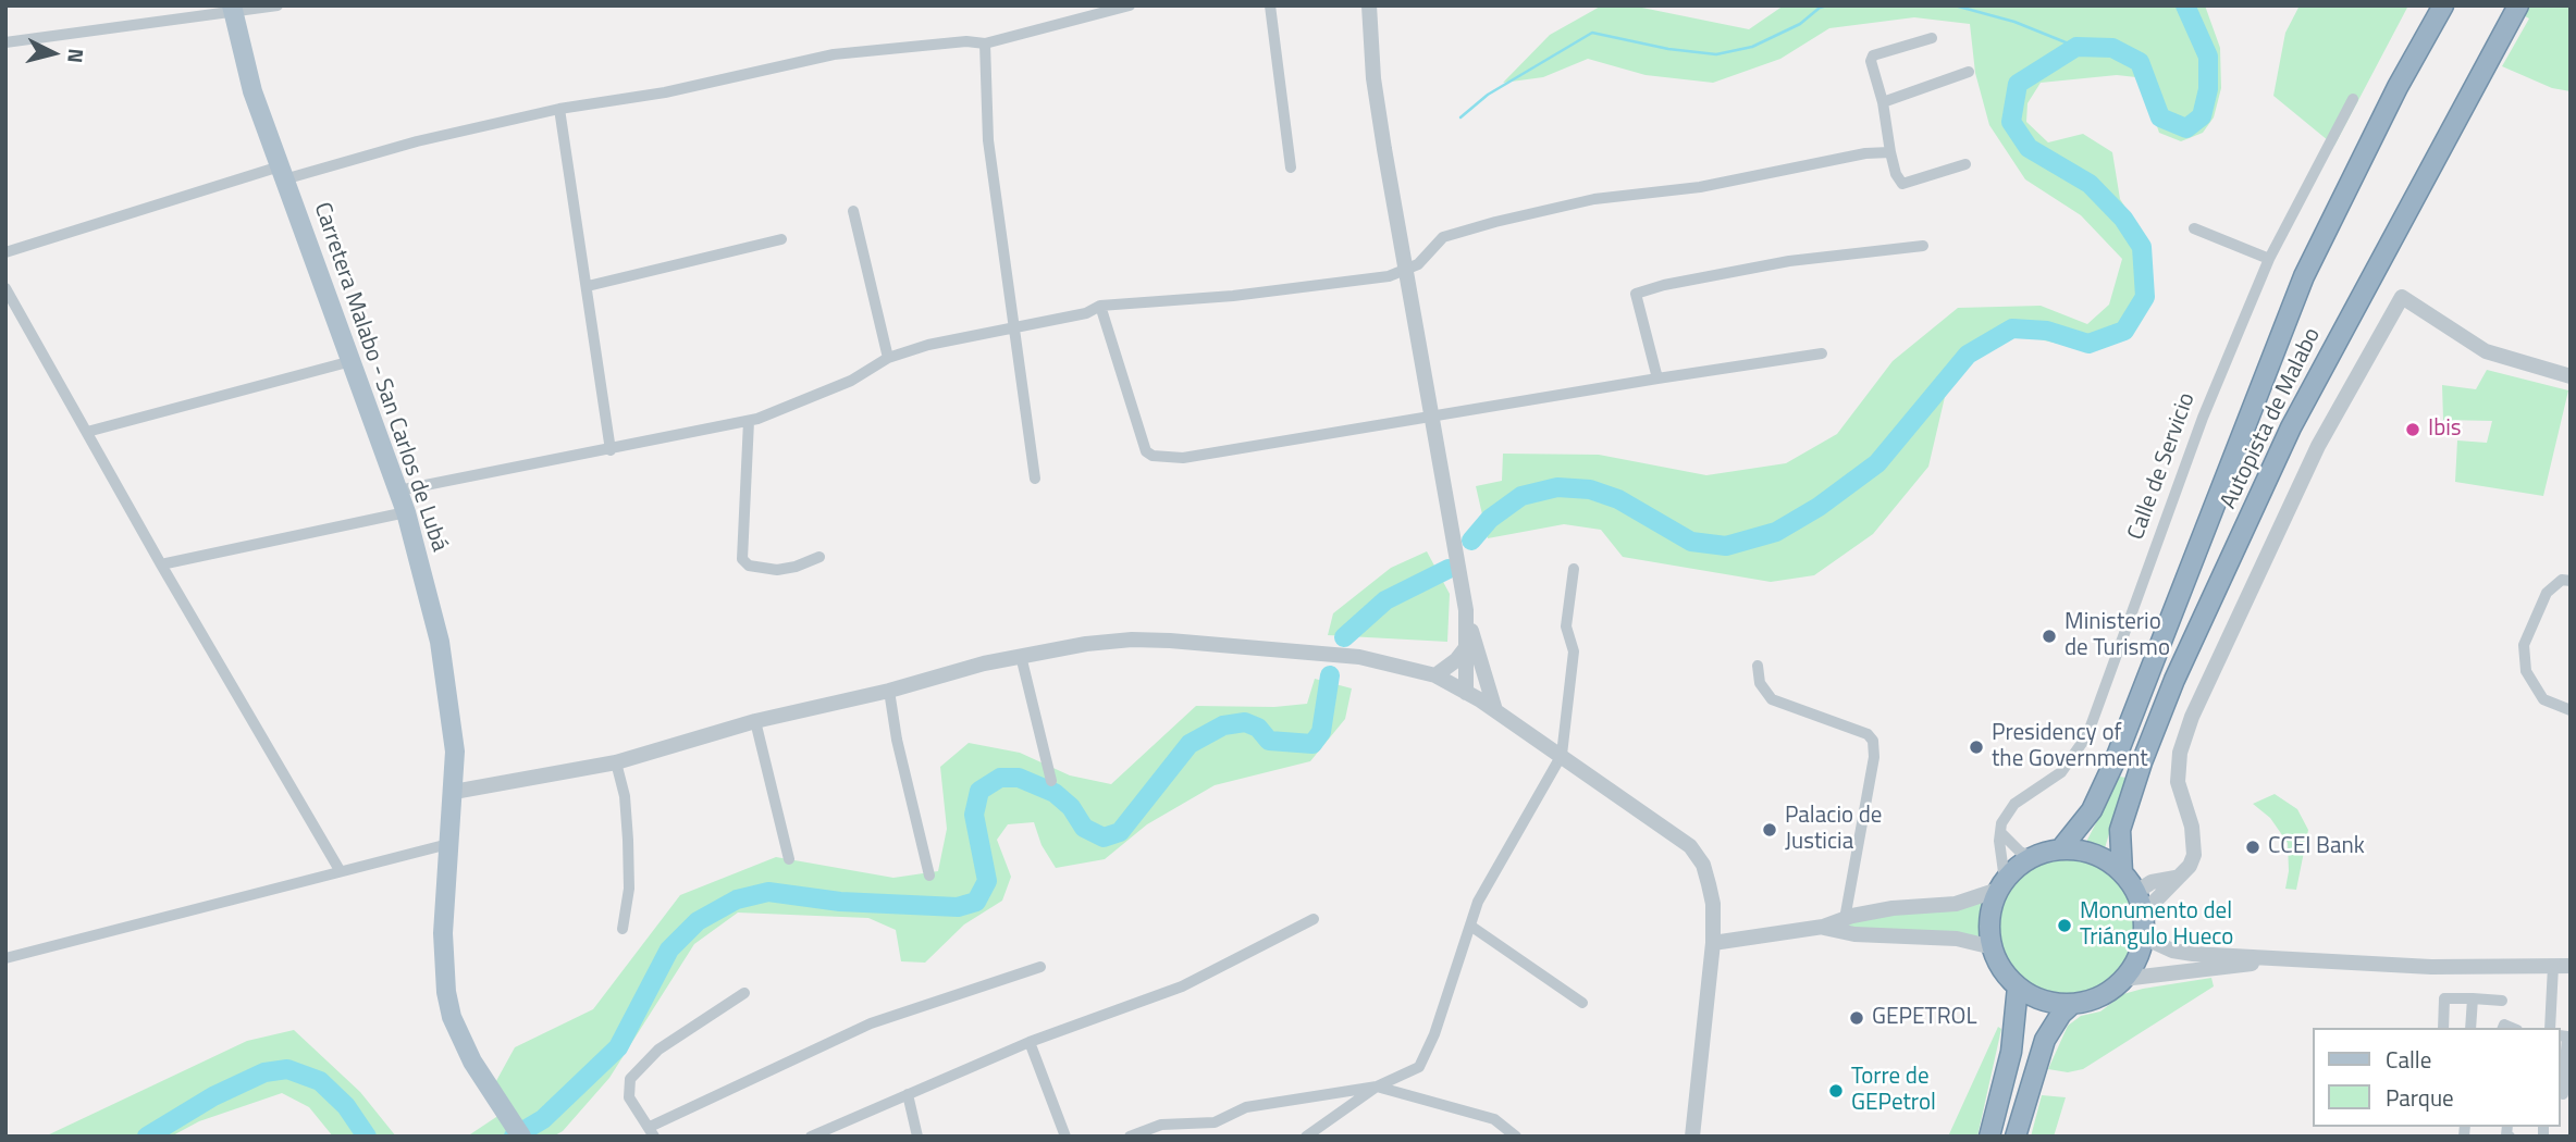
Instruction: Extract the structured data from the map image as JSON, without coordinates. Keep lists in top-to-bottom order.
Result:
{
  "streets": {
    "highway": ["Autopista de Malabo"],
    "main road": ["Carretera Malabo - San Carlos de Lubá"],
    "street": ["Calle de Servicio"]
  },
  "places": [
    "Ibis",
    "Ministerio de Turismo",
    "Presidency of the Government",
    "Palacio de Justicia",
    "CCEI Bank",
    "Monumento del Triángulo Hueco",
    "GEPETROL",
    "Torre de GEPetrol"
  ],
  "legend": ["Calle", "Parque"],
  "north": "right"
}
